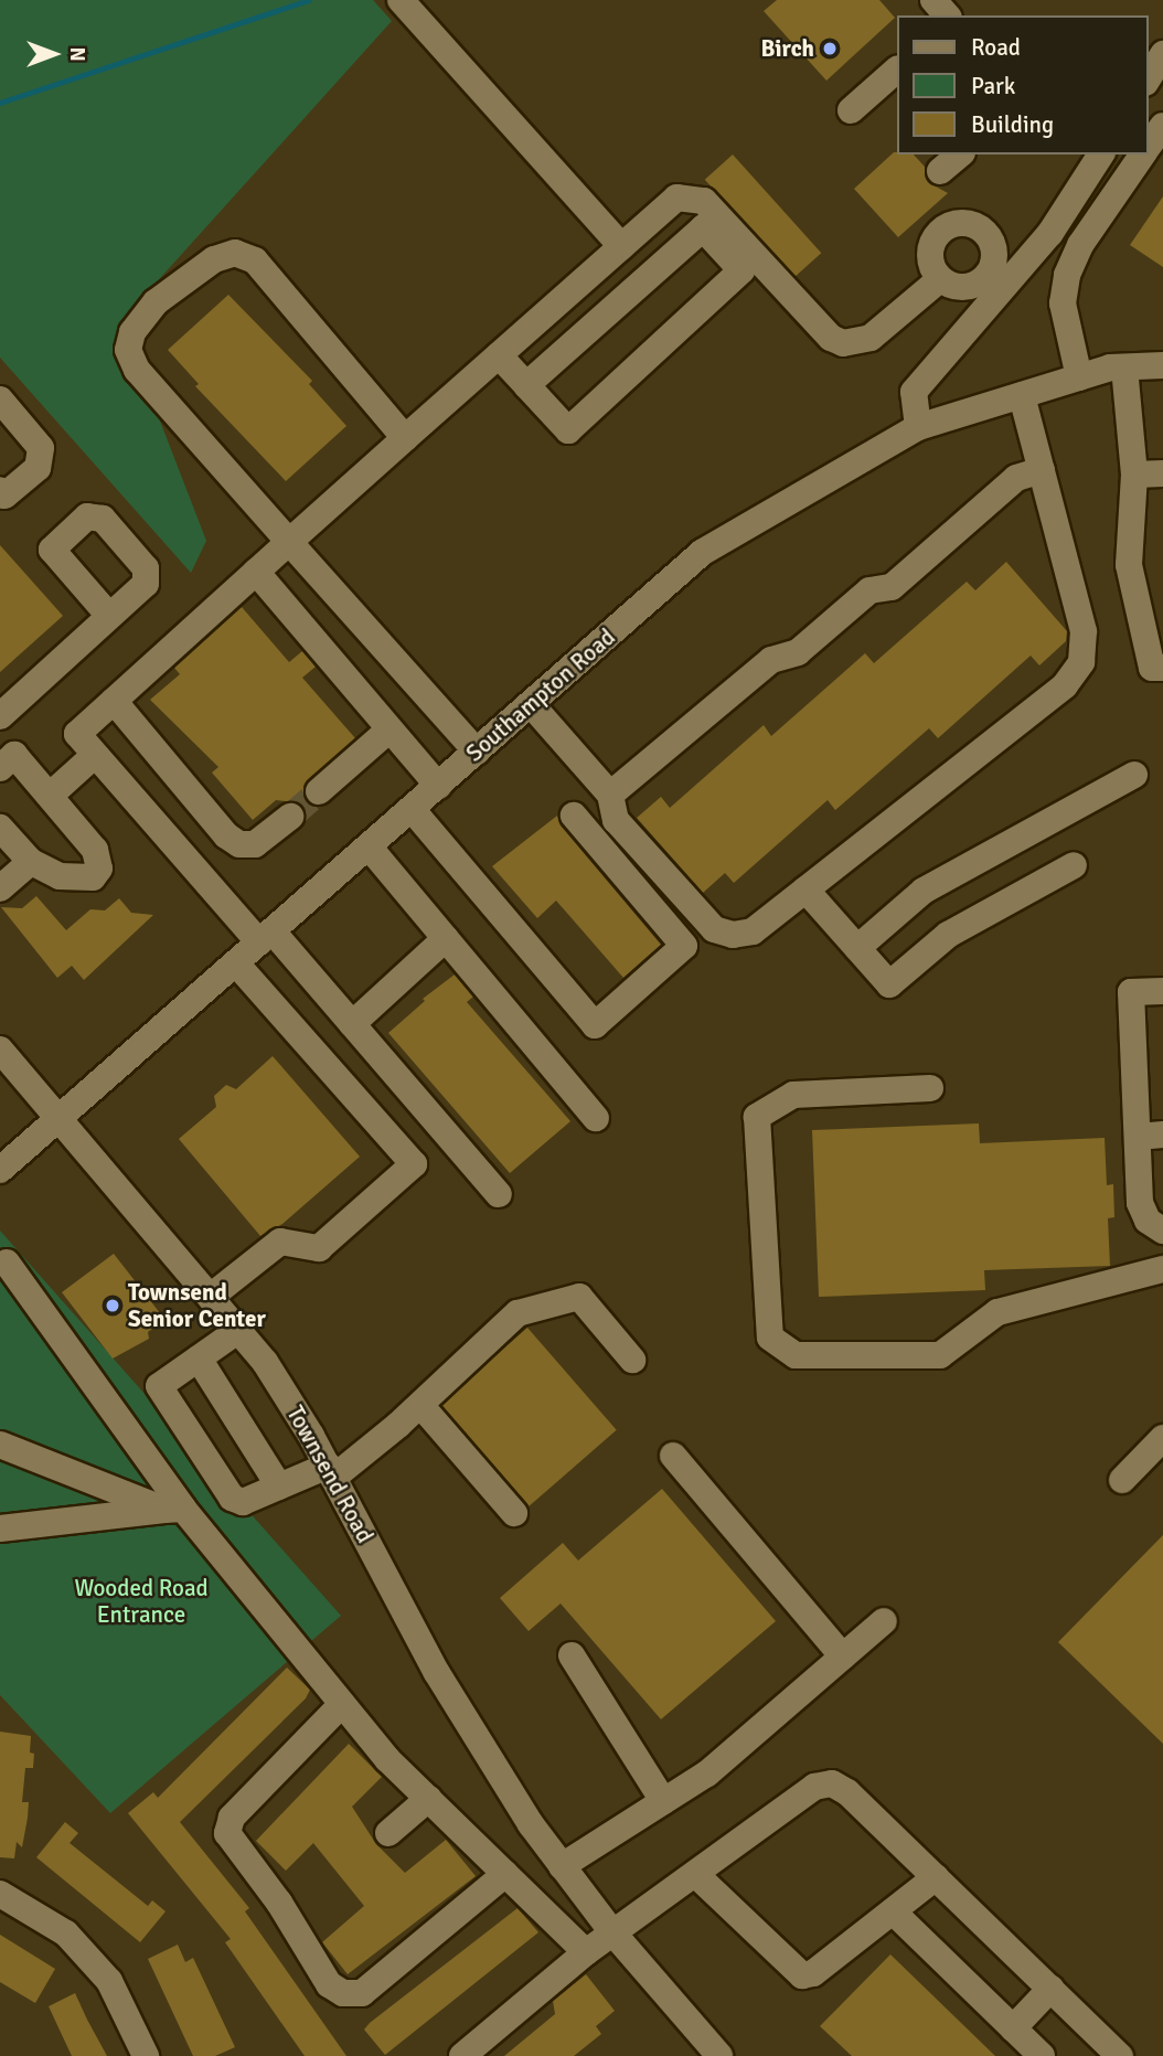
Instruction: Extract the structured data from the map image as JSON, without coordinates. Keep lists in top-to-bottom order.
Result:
{
  "streets": {
    "street": ["Southampton Road", "Townsend Road"]
  },
  "crossings": [
    ["Southampton Road", "Townsend Road"]
  ],
  "parks": ["Wooded Road Entrance"],
  "places": ["Birch", "Townsend Senior Center"],
  "legend": ["Road", "Park", "Building"],
  "north": "right"
}
